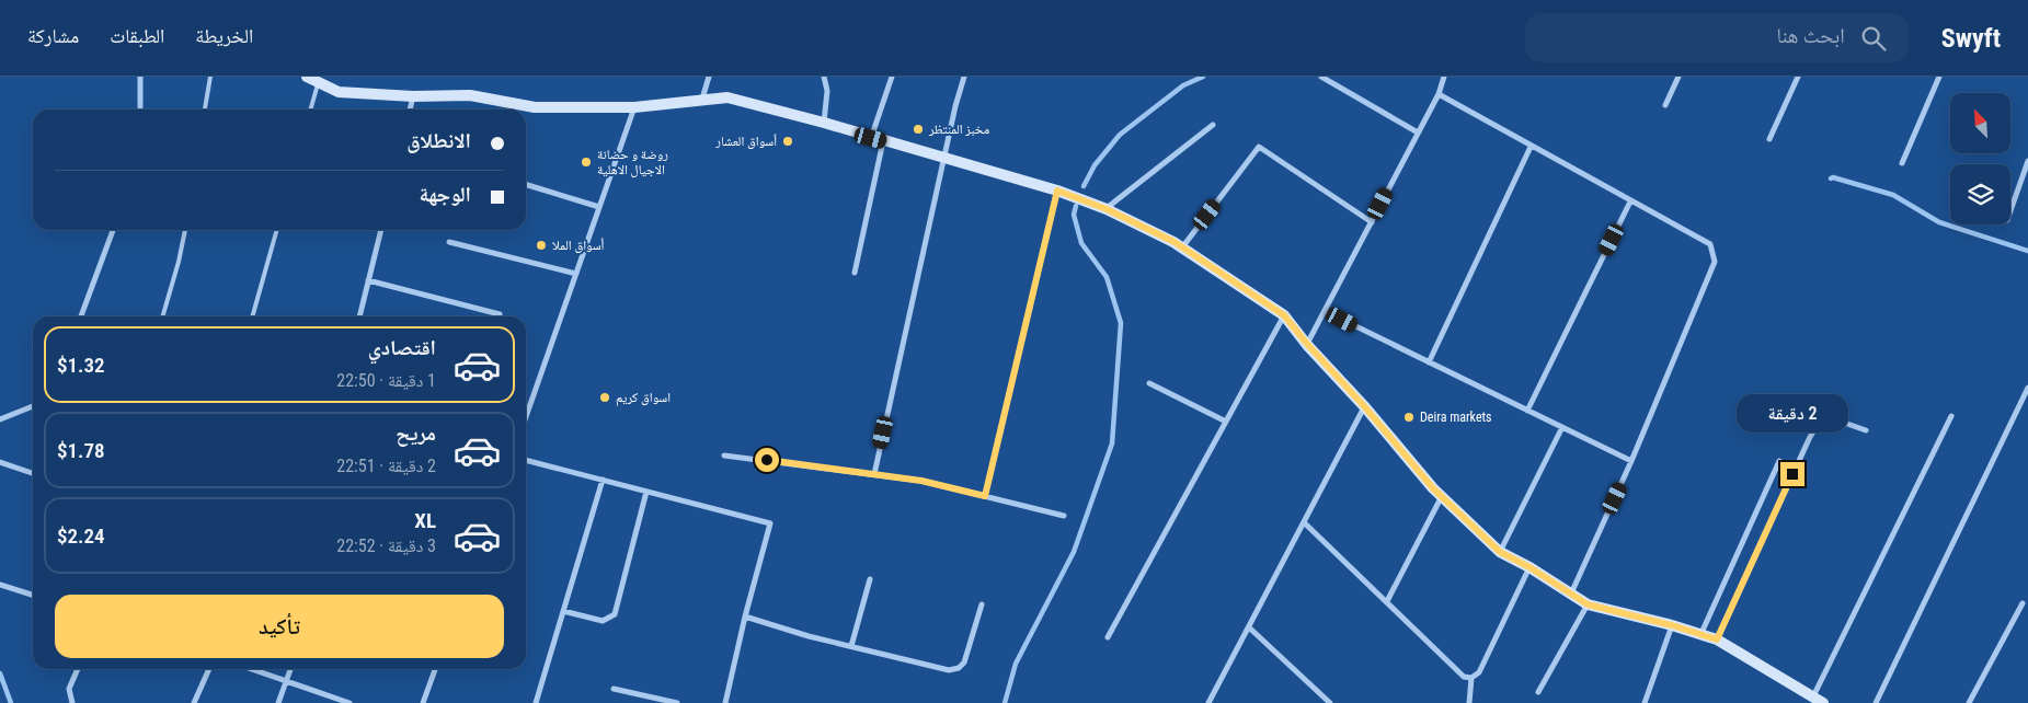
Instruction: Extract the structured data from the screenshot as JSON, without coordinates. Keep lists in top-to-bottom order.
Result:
{
  "places": [
    "مخبز المنتظر",
    "أسواق العشار",
    "روضة و حضانة الاجيال الاهلية",
    "أسواق الملا",
    "اسواق كريم",
    "Deira markets"
  ],
  "north": "top left",
  "page": {
    "header": "Swyft",
    "search": "ابحث هنا",
    "nav": ["الخريطة", "الطبقات", "مشاركة"],
    "banner": ["الانطلاق", "الوجهة"],
    "list": [
      {
        "name": "اقتصادي",
        "note": "1 دقيقة · 22:50",
        "value": "$1.32"
      },
      {
        "name": "مريح",
        "note": "2 دقيقة · 22:51",
        "value": "$1.78"
      },
      {
        "name": "XL",
        "note": "3 دقيقة · 22:52",
        "value": "$2.24"
      }
    ],
    "bubble": "2 دقيقة",
    "buttons": "تأكيد"
  }
}
